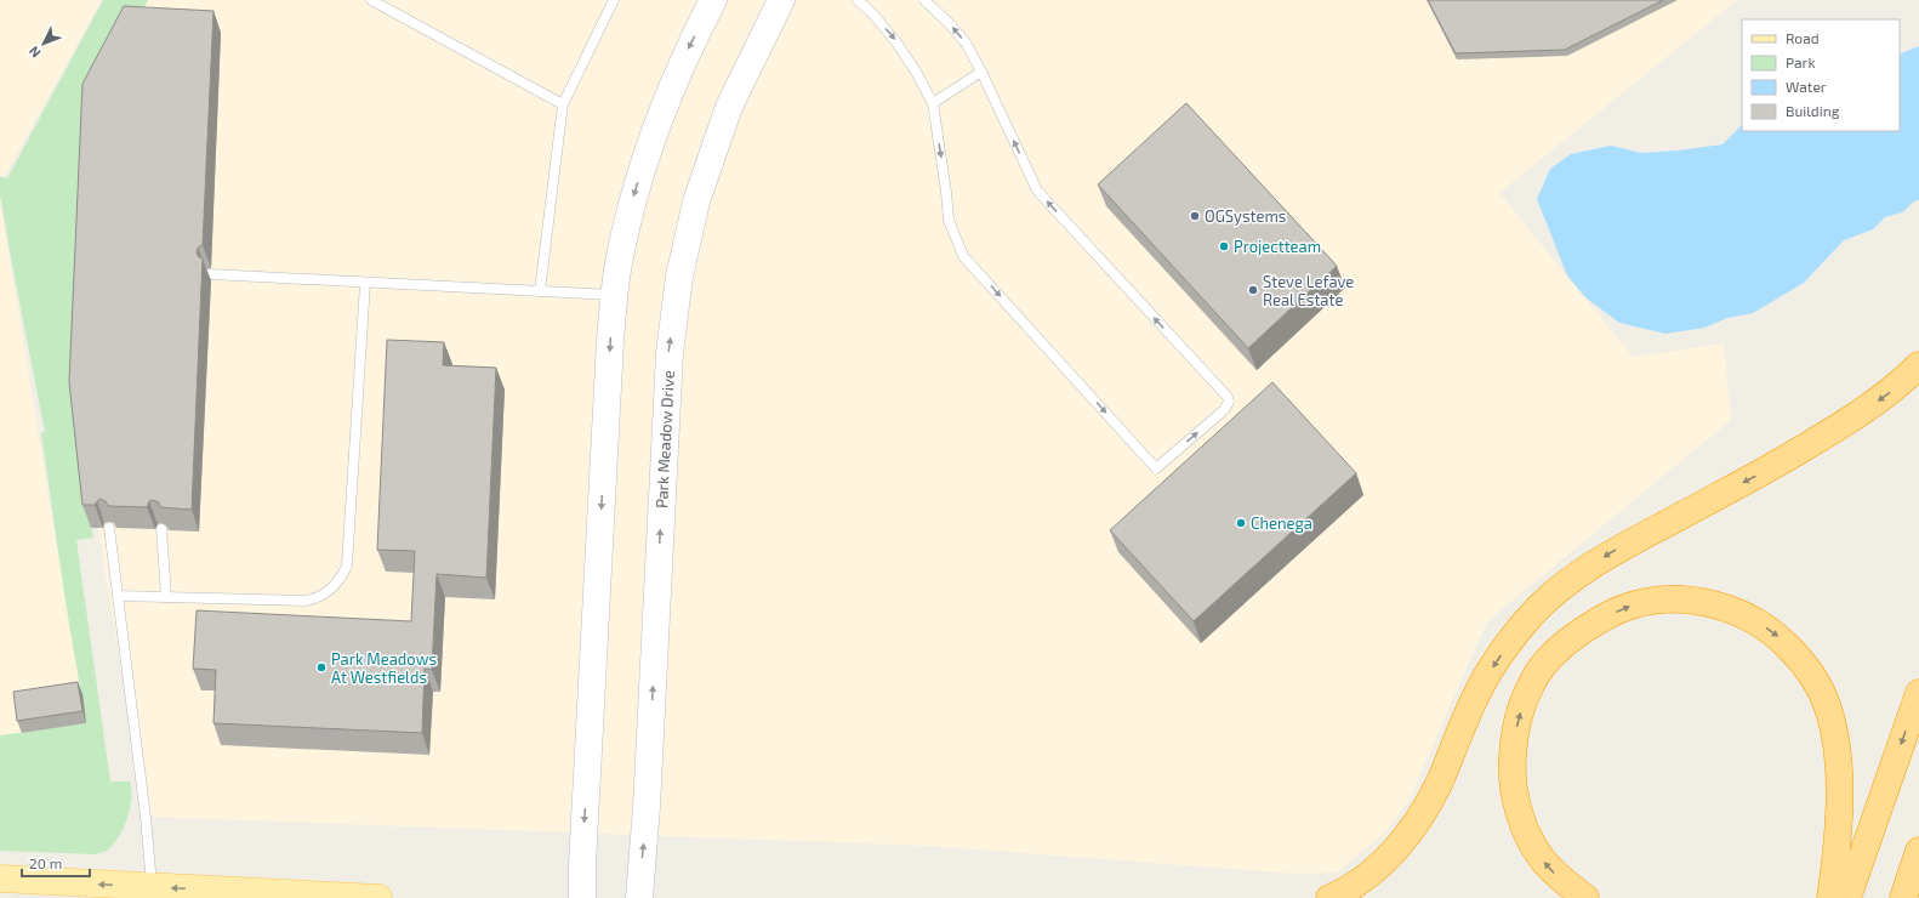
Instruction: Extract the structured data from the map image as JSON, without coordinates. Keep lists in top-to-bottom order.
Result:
{
  "streets": {
    "street": ["Park Meadow Drive"]
  },
  "places": [
    "OGSystems",
    "Projectteam",
    "Steve Lefave Real Estate",
    "Chenega",
    "Park Meadows At Westfields"
  ],
  "legend": [
    "Road",
    "Park",
    "Water",
    "Building"
  ],
  "scale_bar": "20 m",
  "north": "bottom left"
}
